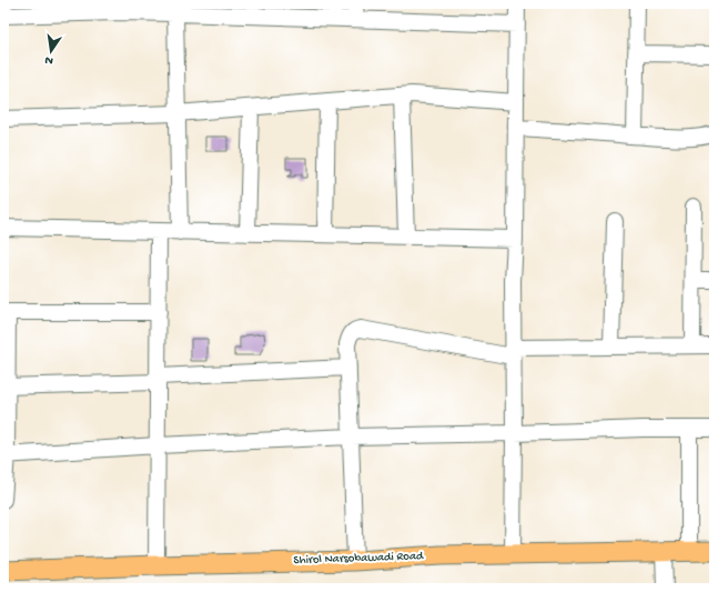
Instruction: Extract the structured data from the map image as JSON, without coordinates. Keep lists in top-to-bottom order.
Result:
{
  "streets": {
    "main road": ["Shirol Narsobawadi Road"]
  },
  "north": "bottom"
}
